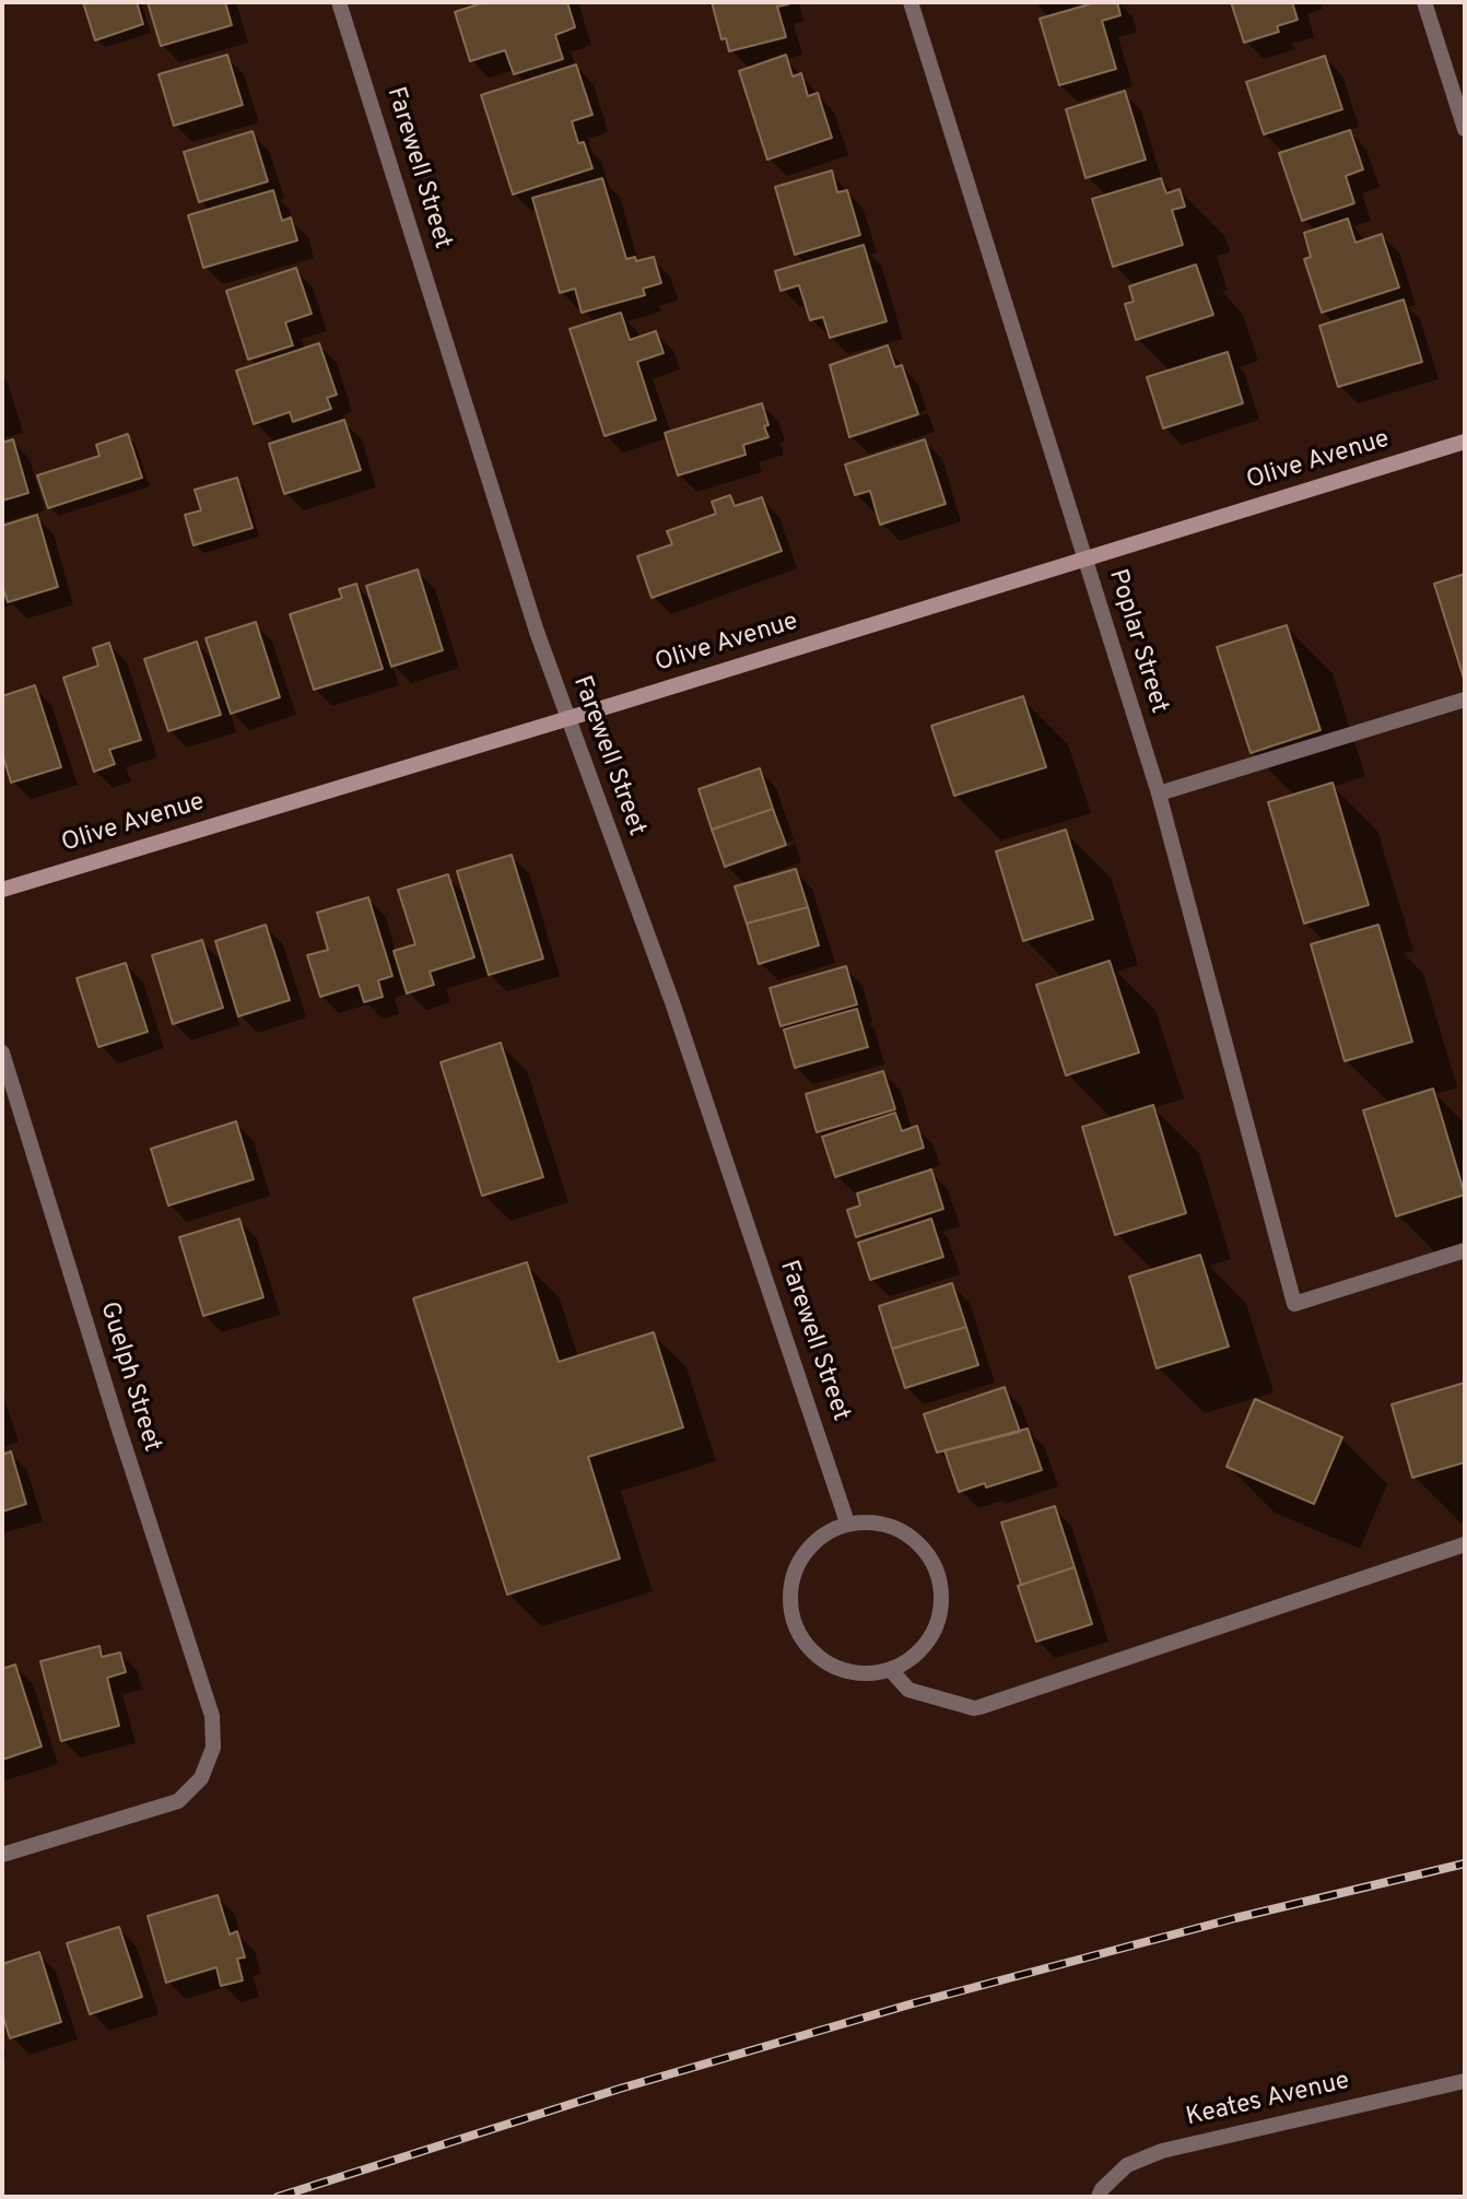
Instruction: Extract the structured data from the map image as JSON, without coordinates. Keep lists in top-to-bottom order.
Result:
{
  "streets": {
    "main road": ["Olive Avenue"],
    "street": [
      "Farewell Street",
      "Poplar Street",
      "Guelph Street",
      "Keates Avenue"
    ]
  },
  "crossings": [
    ["Farewell Street", "Olive Avenue"],
    ["Olive Avenue", "Poplar Street"]
  ]
}
